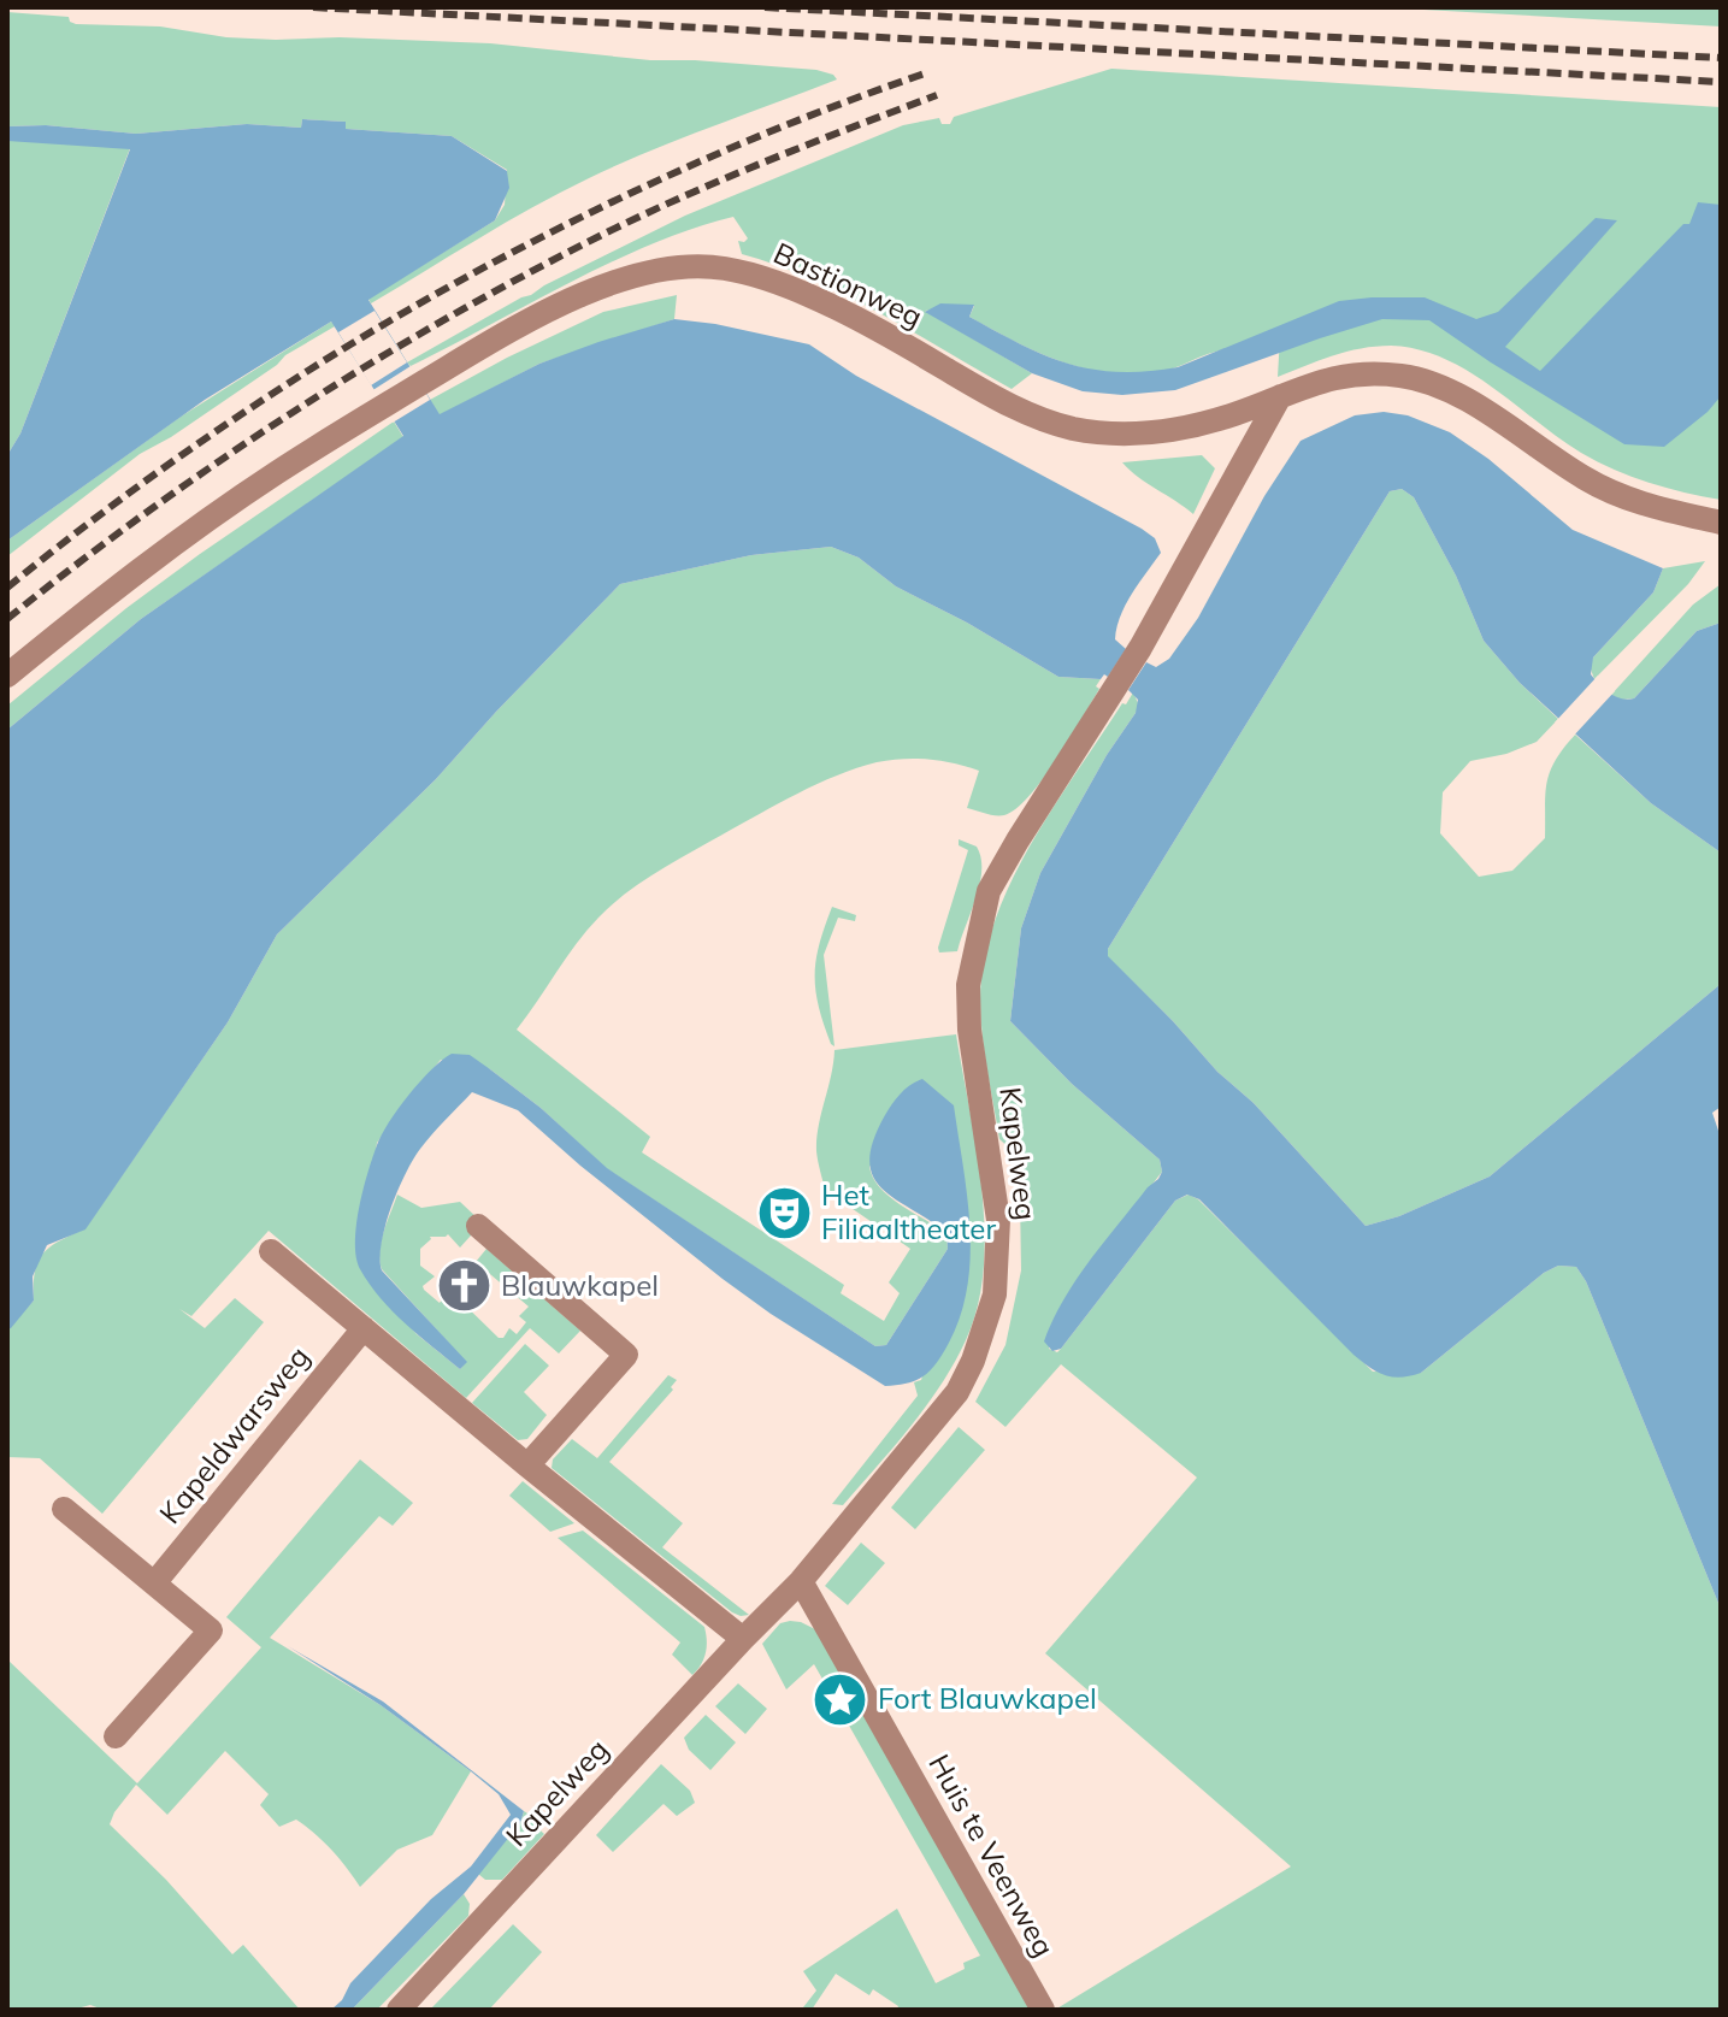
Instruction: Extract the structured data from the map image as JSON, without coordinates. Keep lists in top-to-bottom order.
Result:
{
  "streets": {
    "street": [
      "Bastionweg",
      "Kapelweg",
      "Kapeldwarsweg",
      "Huis te Veenweg"
    ]
  },
  "crossings": [
    ["Bastionweg", "Kapelweg"],
    ["Kapelweg", "Huis te Veenweg"]
  ],
  "places": {
    "theatre": ["Het Filiaaltheater"],
    "church": ["Blauwkapel"],
    "place": ["Fort Blauwkapel"]
  }
}
